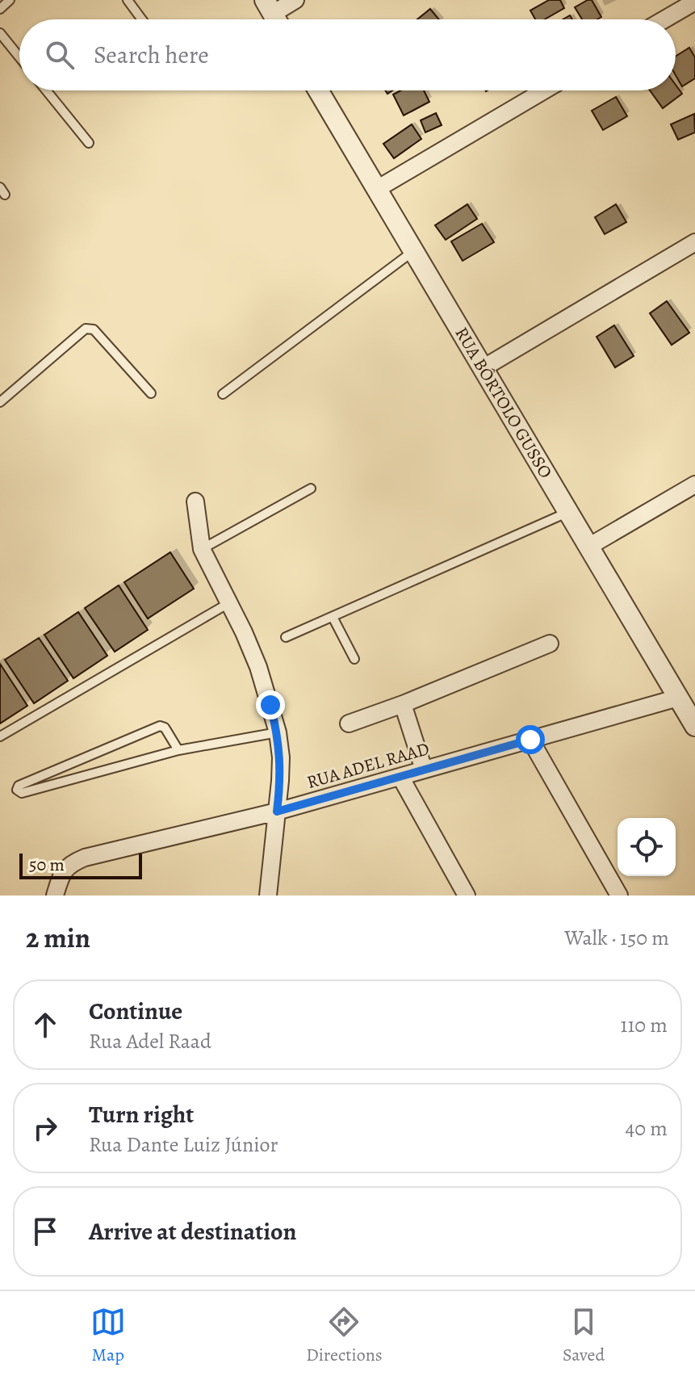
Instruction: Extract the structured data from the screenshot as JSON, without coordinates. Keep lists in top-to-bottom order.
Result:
{
  "streets": {
    "street": ["RUA BÔRTOLO GUSSO", "RUA ADEL RAAD"]
  },
  "crossings": [
    ["RUA BÔRTOLO GUSSO", "RUA ADEL RAAD"]
  ],
  "scale_bar": "50 m",
  "page": {
    "search": "Search here",
    "scale": "50 m",
    "heading": ["2 min", "Walk · 150 m"],
    "list": [
      ["Continue", "Rua Adel Raad", "110 m"],
      ["Turn right", "Rua Dante Luiz Júnior", "40 m"],
      "Arrive at destination"
    ],
    "nav": ["Map", "Directions", "Saved"]
  }
}
